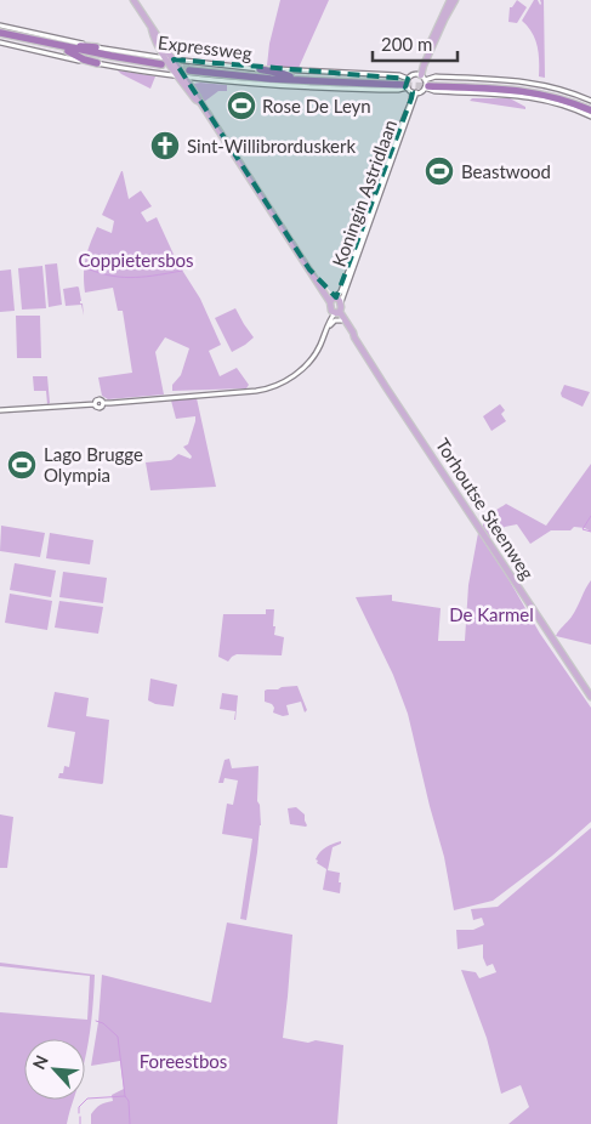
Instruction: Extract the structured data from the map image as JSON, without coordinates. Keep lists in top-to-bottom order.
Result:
{
  "streets": {
    "highway": ["Expressweg"],
    "main road": ["Torhoutse Steenweg"],
    "street": ["Koningin Astridlaan"]
  },
  "crossings": [
    ["Expressweg", "Torhoutse Steenweg"],
    ["Koningin Astridlaan", "Torhoutse Steenweg"]
  ],
  "parks": ["Coppietersbos", "De Karmel", "Foreestbos"],
  "places": {
    "sports": ["Rose De Leyn", "Beastwood", "Lago Brugge Olympia"],
    "church": ["Sint-Willibrorduskerk"]
  },
  "scale_bar": "200 m",
  "north": "top left"
}
